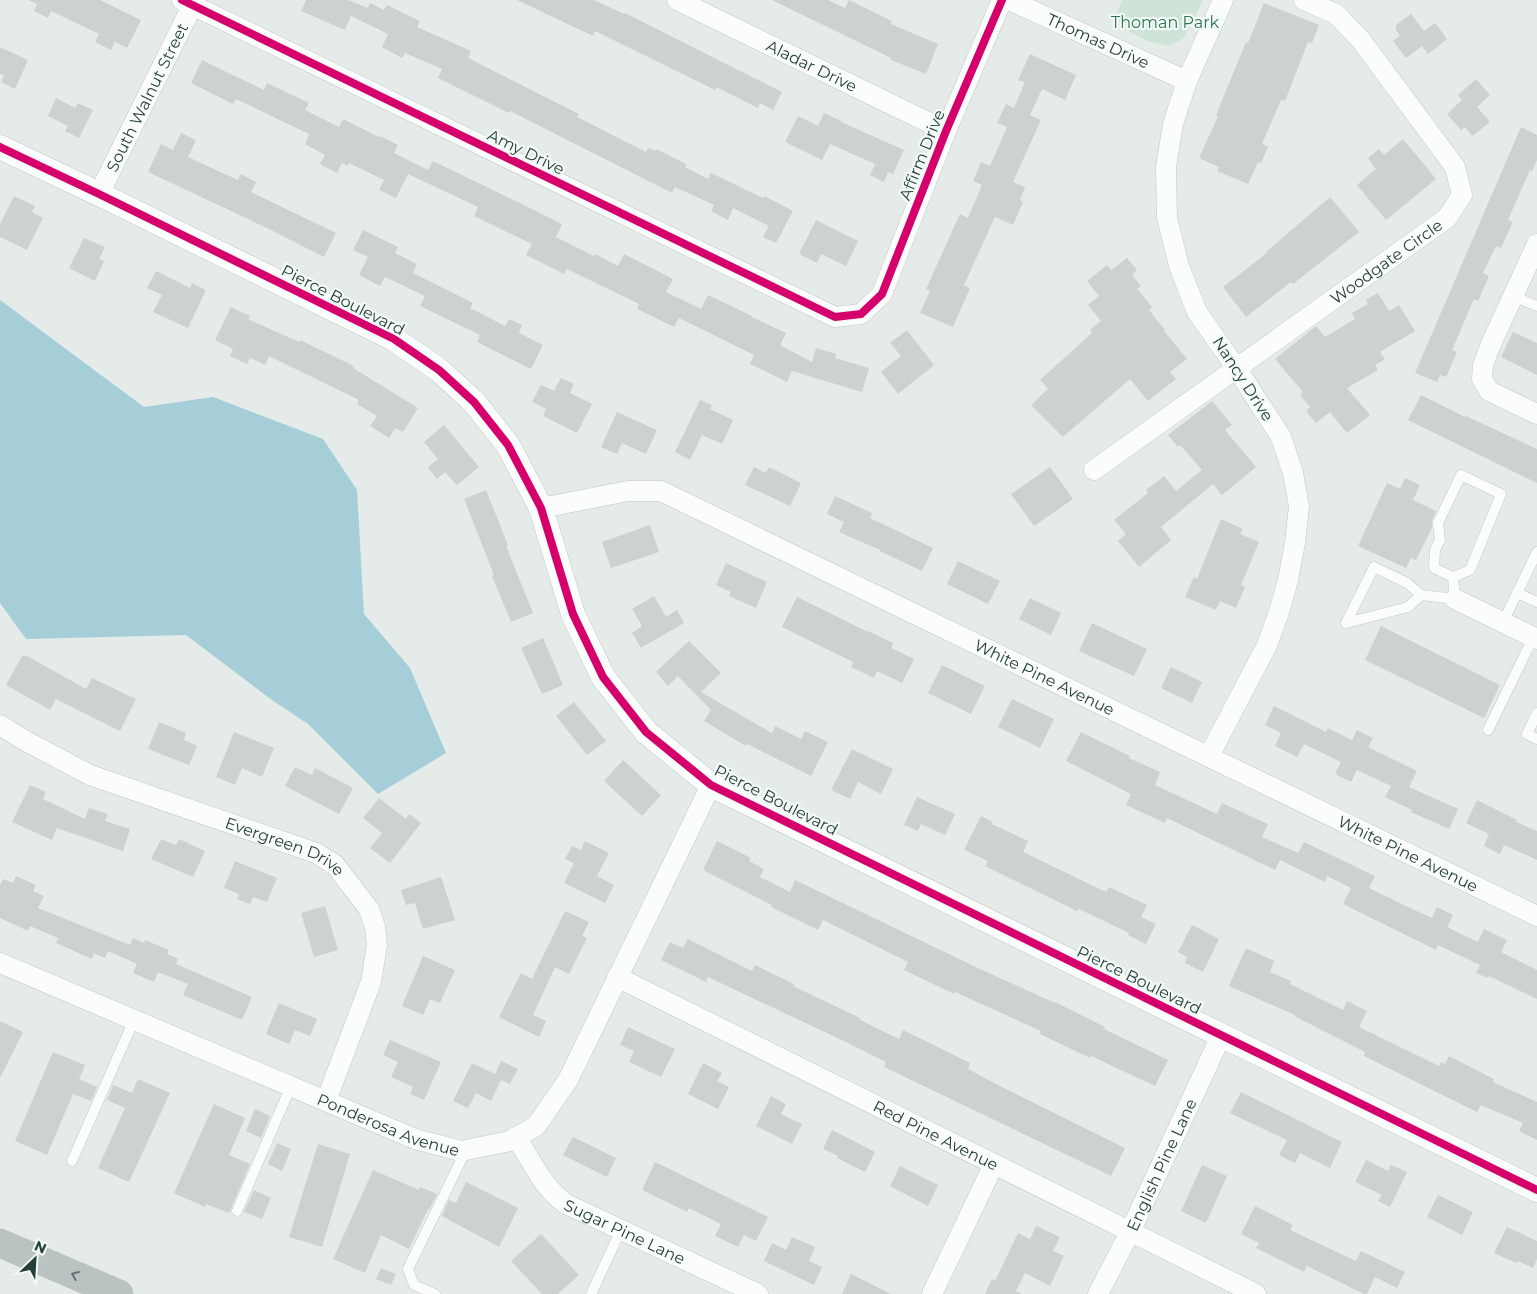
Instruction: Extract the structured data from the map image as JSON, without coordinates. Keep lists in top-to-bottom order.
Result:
{
  "streets": {
    "street": [
      "Thomas Drive",
      "Aladar Drive",
      "South Walnut Street",
      "Amy Drive",
      "Affirm Drive",
      "Woodgate Circle",
      "Pierce Boulevard",
      "Nancy Drive",
      "White Pine Avenue",
      "Evergreen Drive",
      "Ponderosa Avenue",
      "Red Pine Avenue",
      "English Pine Lane",
      "Sugar Pine Lane"
    ]
  },
  "crossings": [
    ["Thomas Drive", "Nancy Drive"],
    ["Aladar Drive", "Affirm Drive"],
    ["South Walnut Street", "Amy Drive"],
    ["South Walnut Street", "Pierce Boulevard"],
    ["Amy Drive", "Affirm Drive"],
    ["Woodgate Circle", "Nancy Drive"],
    ["Pierce Boulevard", "White Pine Avenue"],
    ["Pierce Boulevard", "Ponderosa Avenue"],
    ["Pierce Boulevard", "English Pine Lane"],
    ["Nancy Drive", "White Pine Avenue"],
    ["Evergreen Drive", "Ponderosa Avenue"],
    ["Ponderosa Avenue", "Red Pine Avenue"],
    ["Ponderosa Avenue", "Sugar Pine Lane"],
    ["Red Pine Avenue", "English Pine Lane"]
  ],
  "parks": ["Thoman Park"],
  "north": "top right"
}
